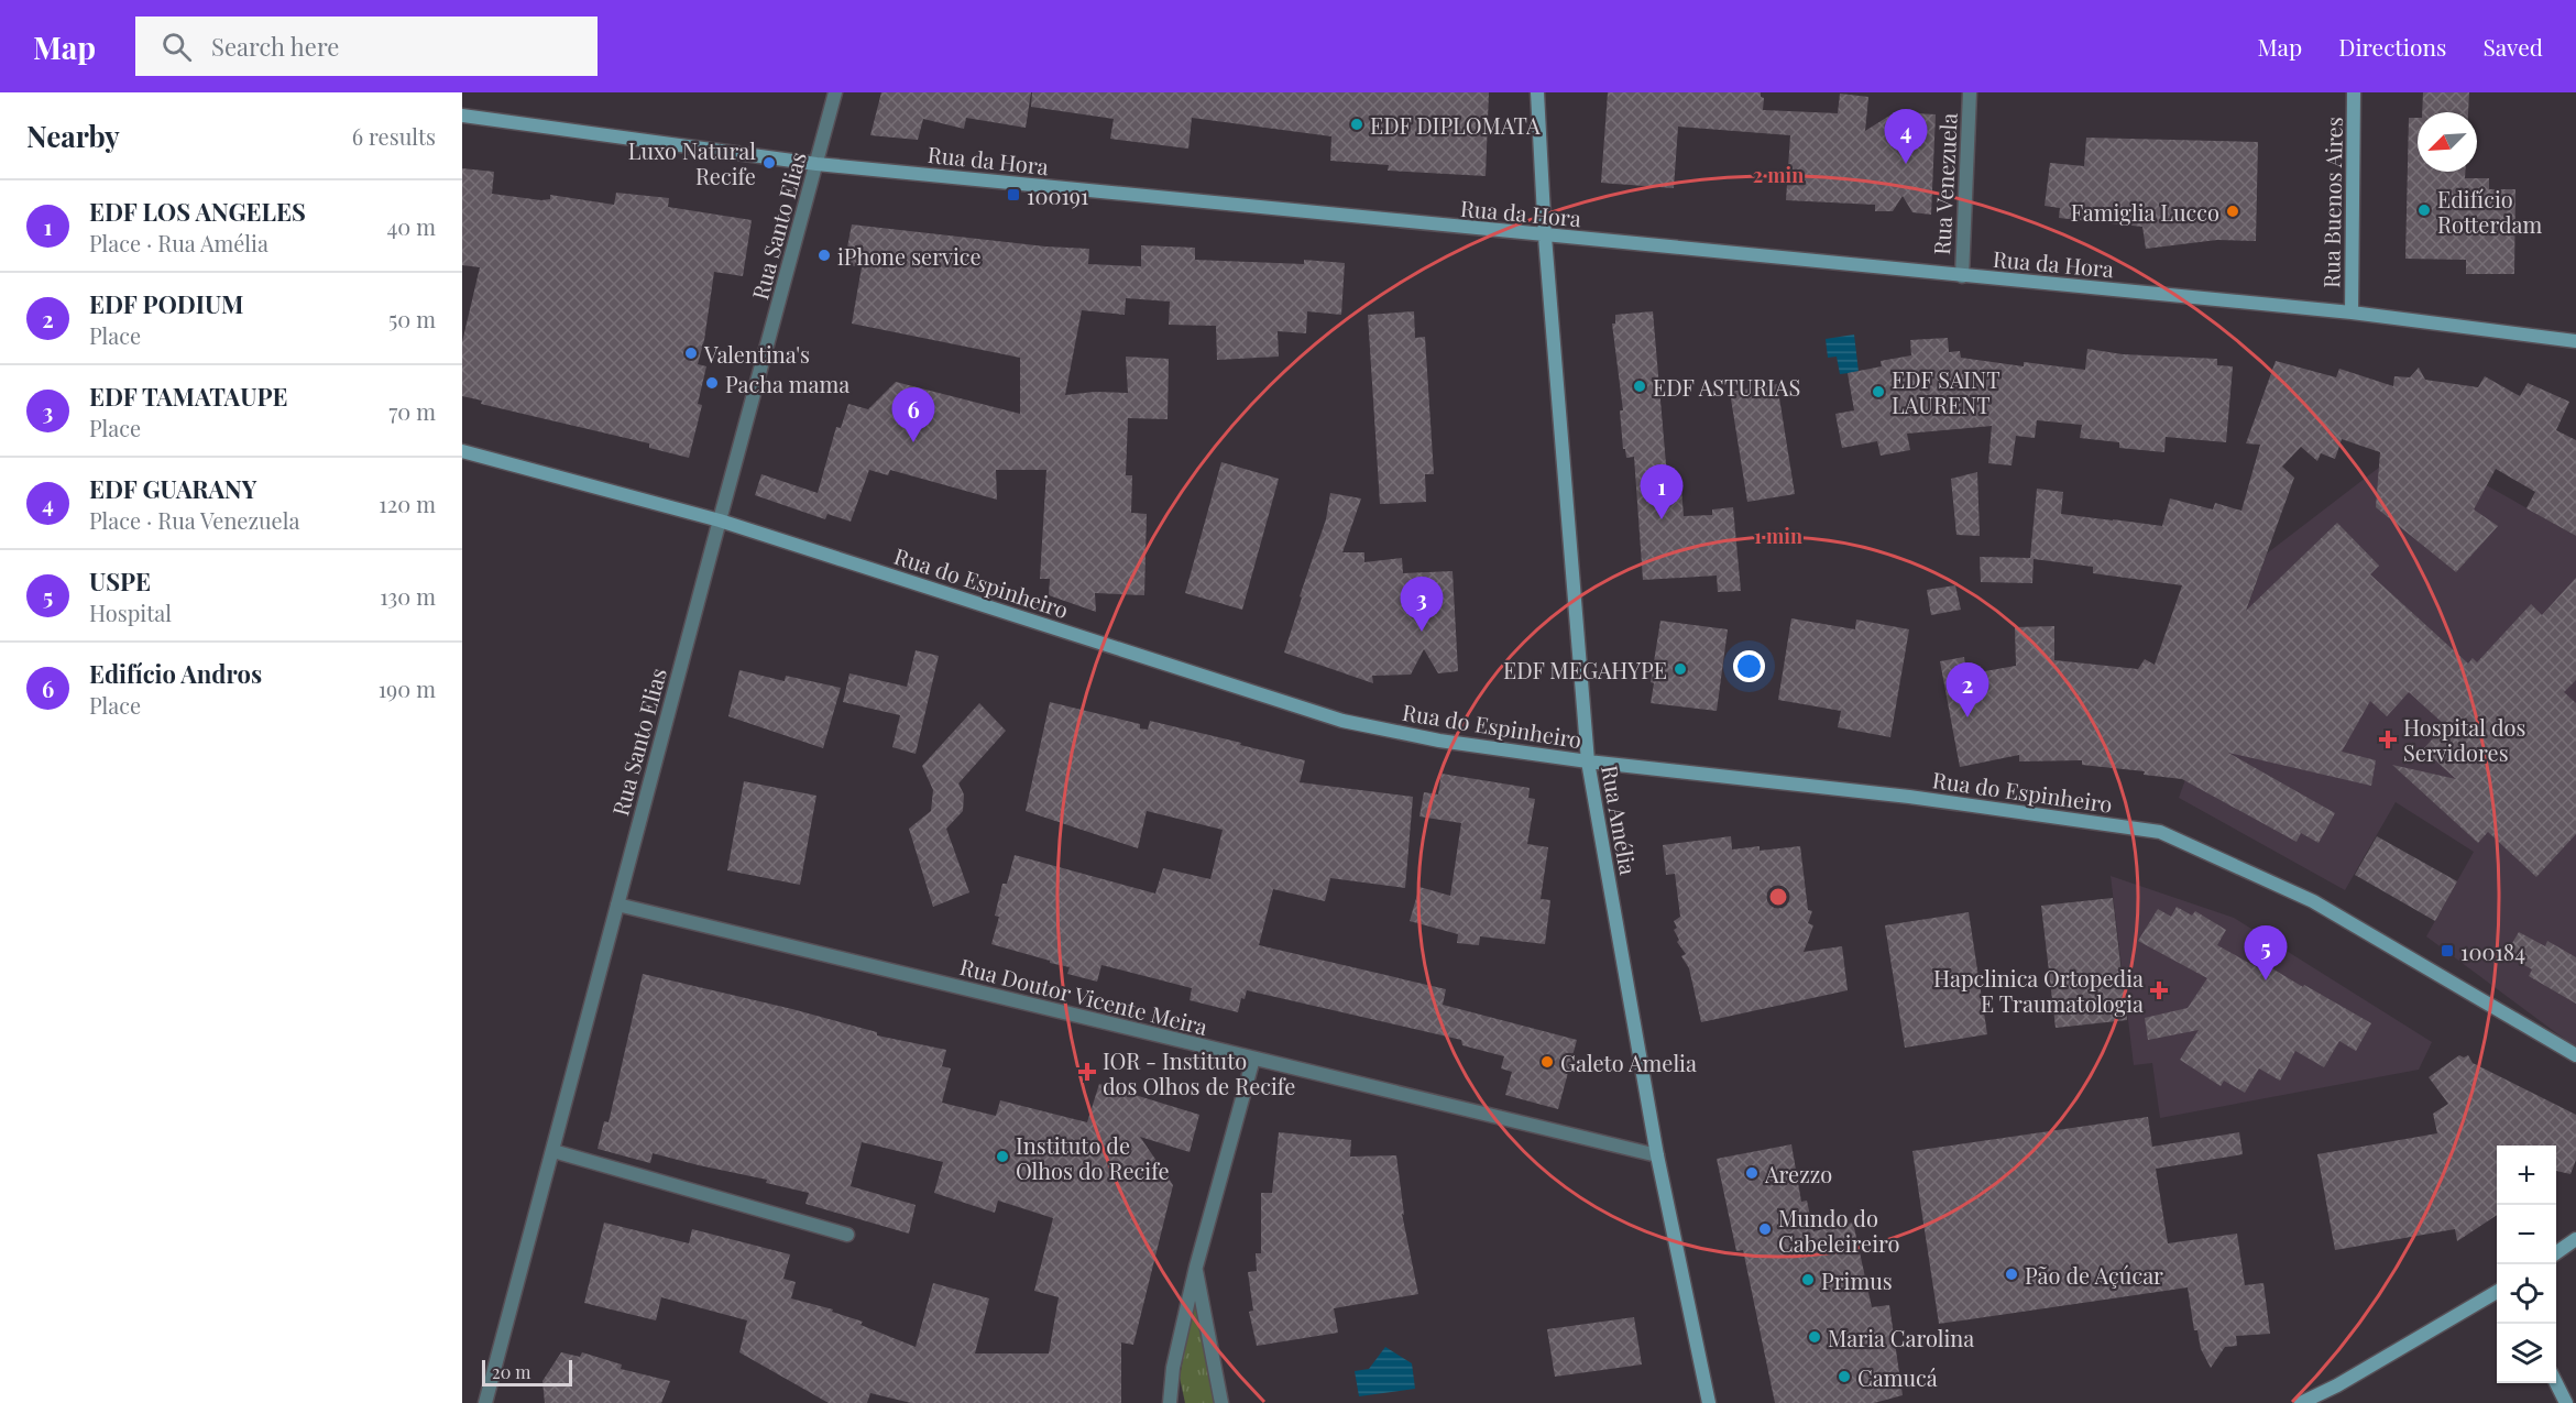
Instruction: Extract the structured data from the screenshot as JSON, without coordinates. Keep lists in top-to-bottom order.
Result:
{
  "streets": {
    "street": [
      "Rua da Hora",
      "Rua Venezuela",
      "Rua Buenos Aires",
      "Rua Santo Elias",
      "Rua do Espinheiro",
      "Rua Amélia",
      "Rua Doutor Vicente Meira"
    ]
  },
  "crossings": [
    ["Rua da Hora", "Rua Venezuela"],
    ["Rua da Hora", "Rua Buenos Aires"],
    ["Rua da Hora", "Rua Santo Elias"],
    ["Rua da Hora", "Rua Amélia"],
    ["Rua Santo Elias", "Rua do Espinheiro"],
    ["Rua Santo Elias", "Rua Doutor Vicente Meira"],
    ["Rua do Espinheiro", "Rua Amélia"],
    ["Rua Amélia", "Rua Doutor Vicente Meira"]
  ],
  "places": {
    "other": [
      "EDF DIPLOMATA",
      "Luxo Natural Recife",
      "Edifício Rotterdam",
      "Famiglia Lucco",
      "iPhone service",
      "Valentina's",
      "Pacha mama",
      "EDF ASTURIAS",
      "EDF SAINT LAURENT",
      "EDF MEGAHYPE",
      "Galeto Amelia",
      "Instituto de Olhos do Recife",
      "Arezzo",
      "Mundo do Cabeleireiro",
      "Pão de Açúcar",
      "Primus",
      "Maria Carolina",
      "Camucá"
    ],
    "transit": ["100191", "100184"],
    "health": ["Hospital dos Servidores", "Hapclinica Ortopedia E Traumatologia", "IOR - Instituto dos Olhos de Recife"]
  },
  "scale_bar": "20 m",
  "north": "bottom left",
  "page": {
    "header": "Map",
    "search": "Search here",
    "nav": ["Map", "Directions", "Saved"],
    "heading": ["Nearby", "6 results"],
    "pins": [
      "4",
      "6",
      "1",
      "3",
      "2",
      "5"
    ],
    "list": [
      {
        "mark": "1",
        "name": "EDF LOS ANGELES",
        "note": "Place · Rua Amélia",
        "value": "40 m"
      },
      {
        "mark": "2",
        "name": "EDF PODIUM",
        "note": "Place",
        "value": "50 m"
      },
      {
        "mark": "3",
        "name": "EDF TAMATAUPE",
        "note": "Place",
        "value": "70 m"
      },
      {
        "mark": "4",
        "name": "EDF GUARANY",
        "note": "Place · Rua Venezuela",
        "value": "120 m"
      },
      {
        "mark": "5",
        "name": "USPE",
        "note": "Hospital",
        "value": "130 m"
      },
      {
        "mark": "6",
        "name": "Edifício Andros",
        "note": "Place",
        "value": "190 m"
      }
    ],
    "map_buttons": ["+", "−"],
    "scale": "20 m"
  },
  "rings": ["2 min", "1 min"]
}
